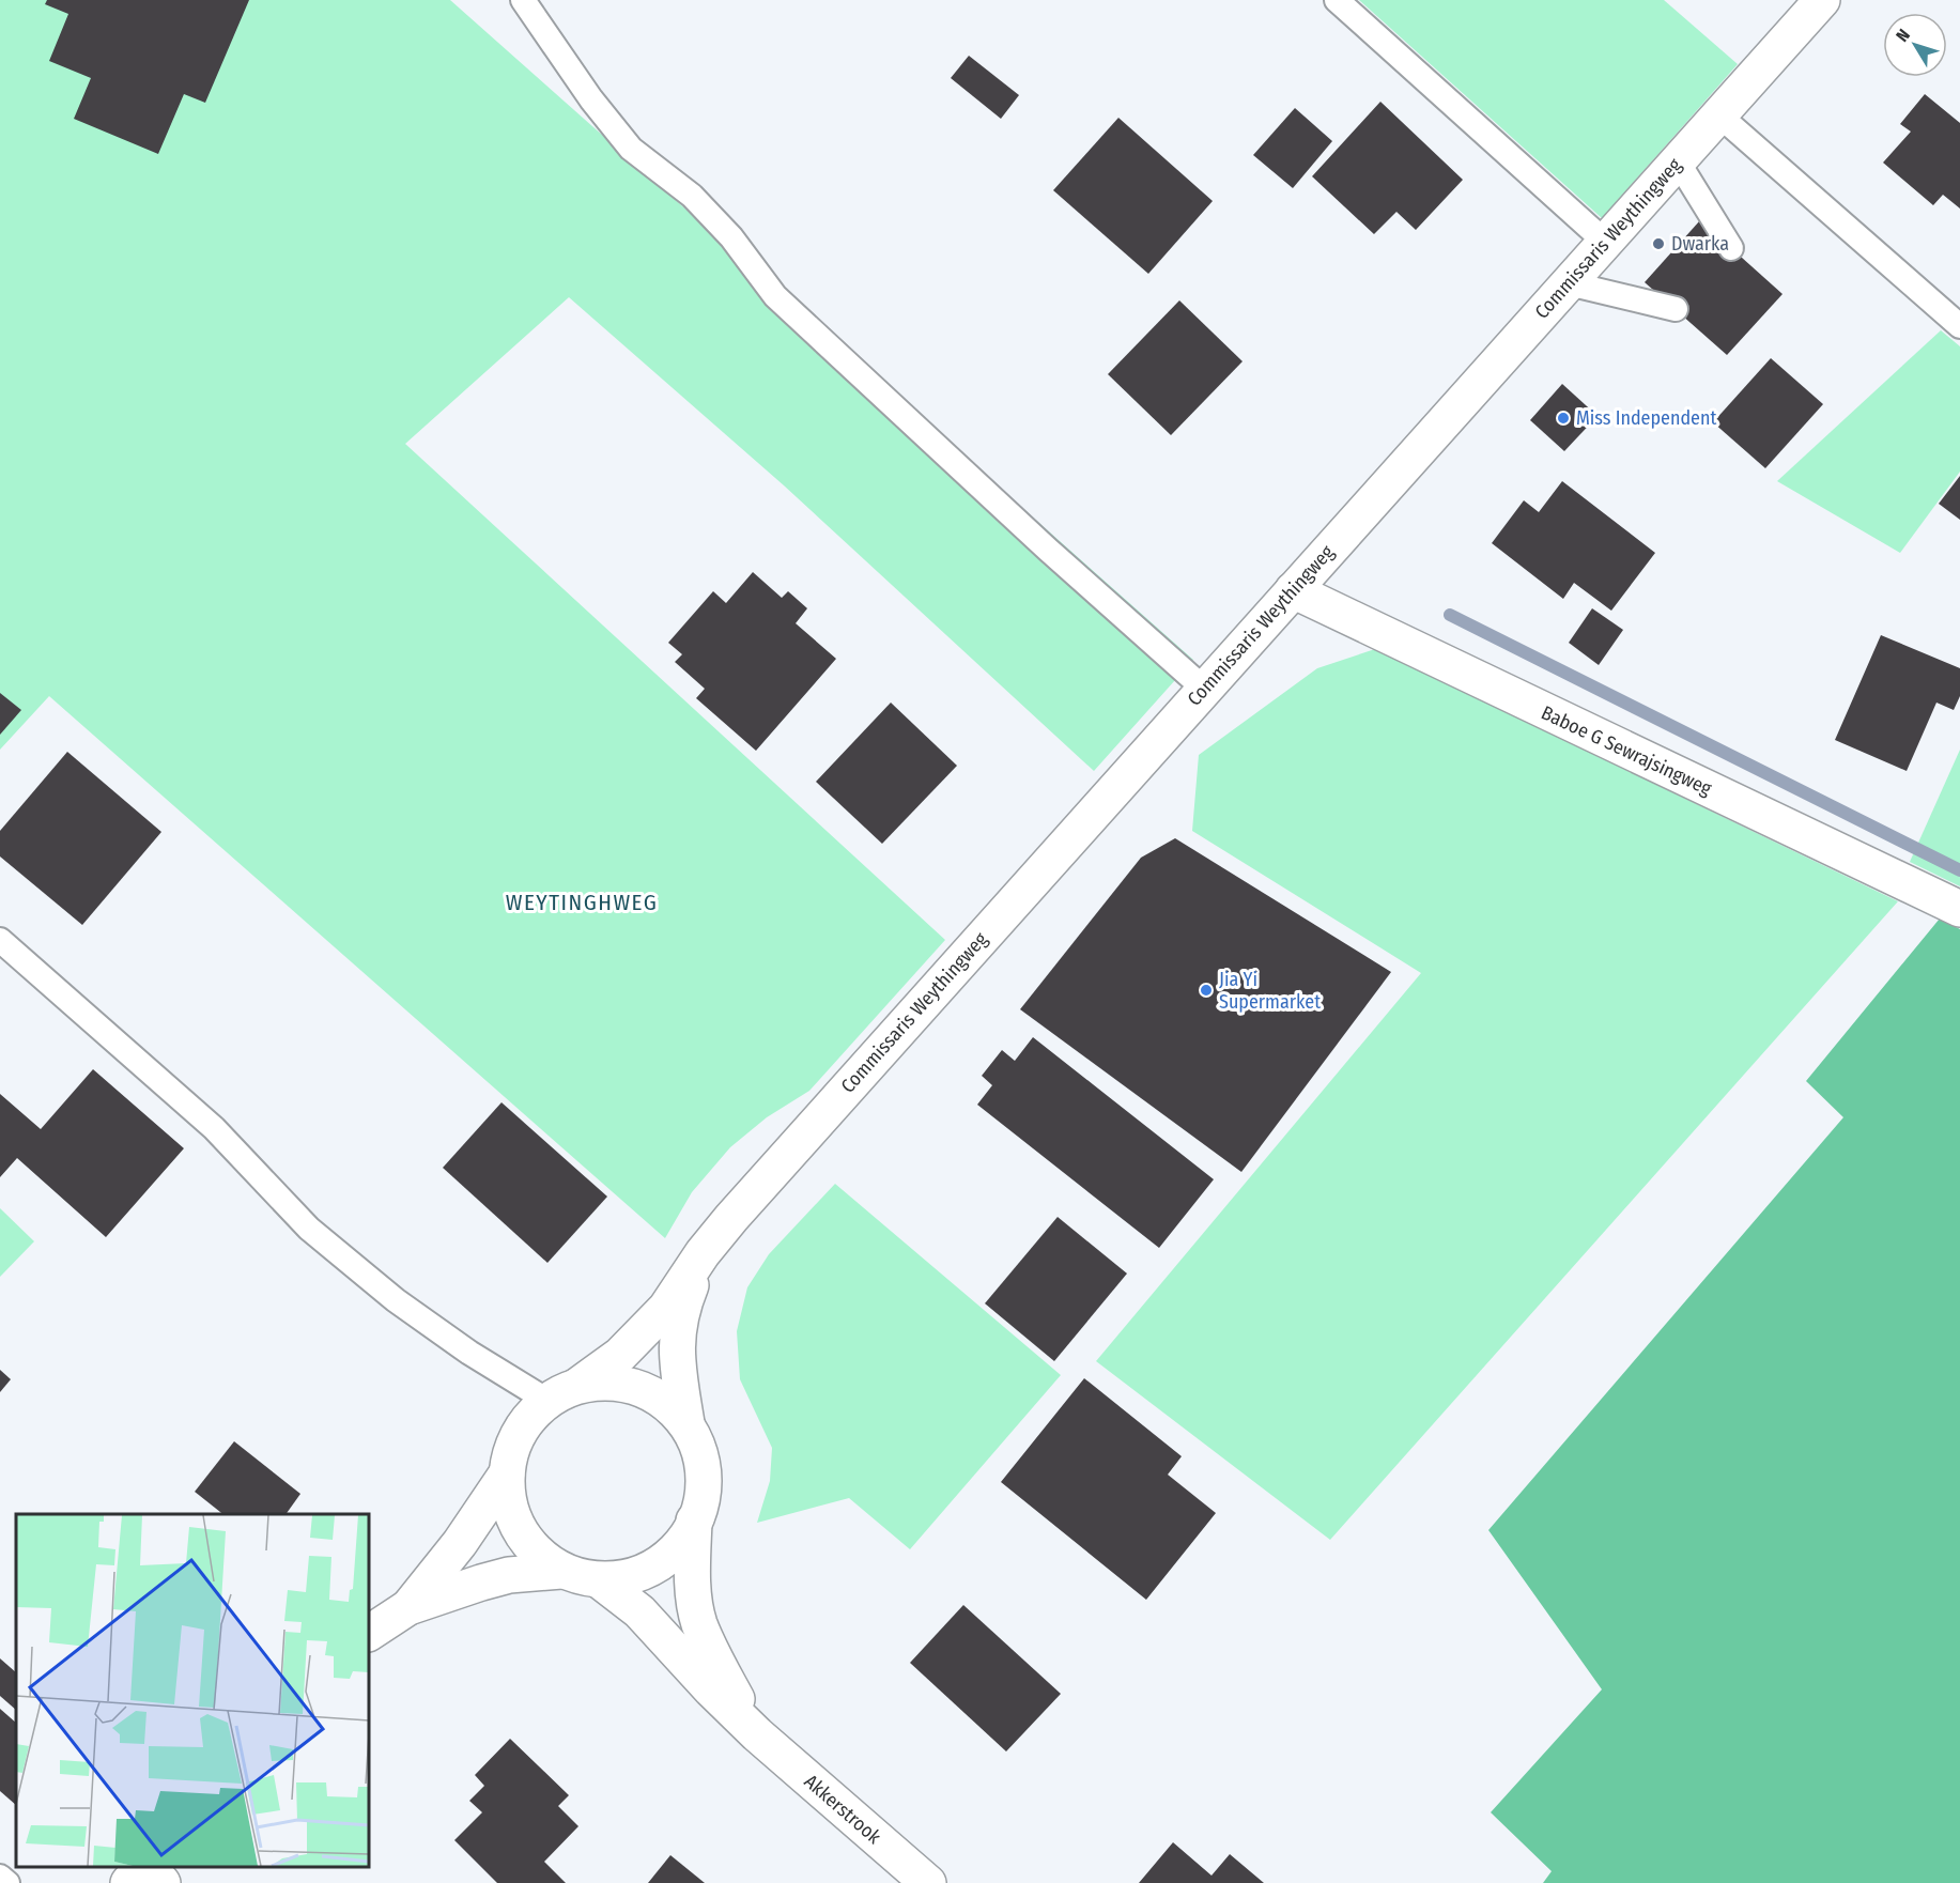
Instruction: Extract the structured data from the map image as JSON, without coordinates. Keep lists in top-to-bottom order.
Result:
{
  "streets": {
    "main road": ["Commissaris Weythingweg", "Baboe G Sewrajsingweg", "Akkerstrook"]
  },
  "crossings": [
    ["Commissaris Weythingweg", "Baboe G Sewrajsingweg"],
    ["Commissaris Weythingweg", "Akkerstrook"]
  ],
  "districts": ["WEYTINGHWEG"],
  "places": ["Dwarka", "Miss Independent", "Jia Yi Supermarket"],
  "north": "top left"
}
